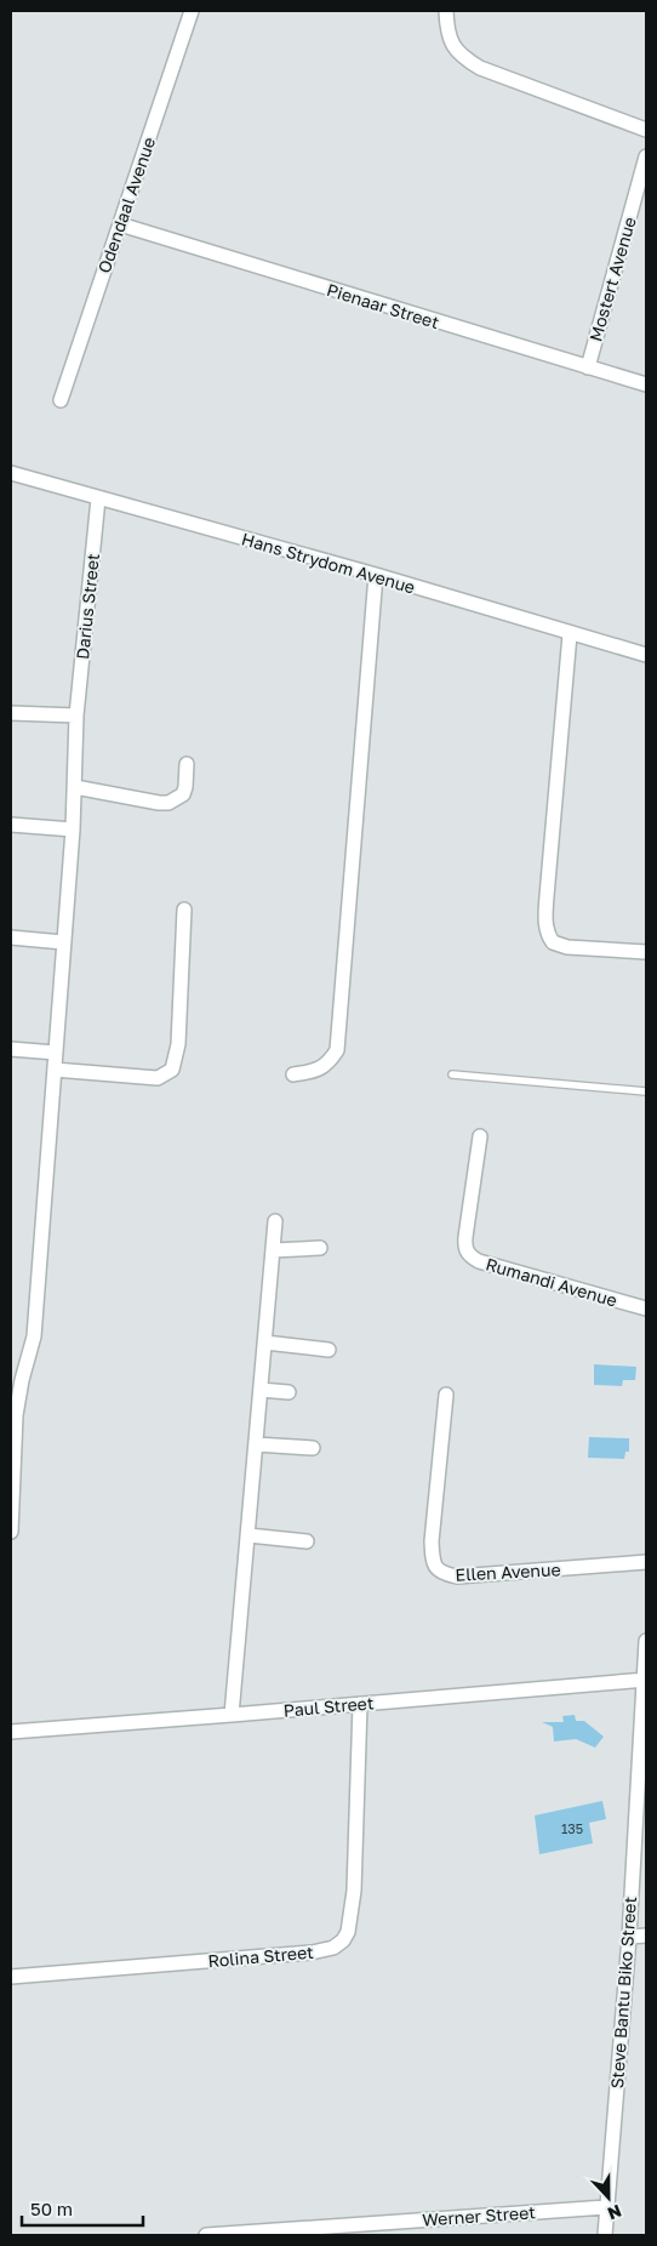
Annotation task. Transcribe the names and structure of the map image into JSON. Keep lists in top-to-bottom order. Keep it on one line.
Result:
{"streets":{"street":["Odendaal Avenue","Mostert Avenue","Pienaar Street","Hans Strydom Avenue","Darius Street","Rumandi Avenue","Ellen Avenue","Paul Street","Rolina Street","Steve Bantu Biko Street","Werner Street"]},"crossings":[["Odendaal Avenue","Pienaar Street"],["Mostert Avenue","Pienaar Street"],["Hans Strydom Avenue","Darius Street"],["Paul Street","Rolina Street"],["Paul Street","Steve Bantu Biko Street"],["Steve Bantu Biko Street","Werner Street"]],"house_numbers":["135"],"scale_bar":"50 m","north":"bottom"}
